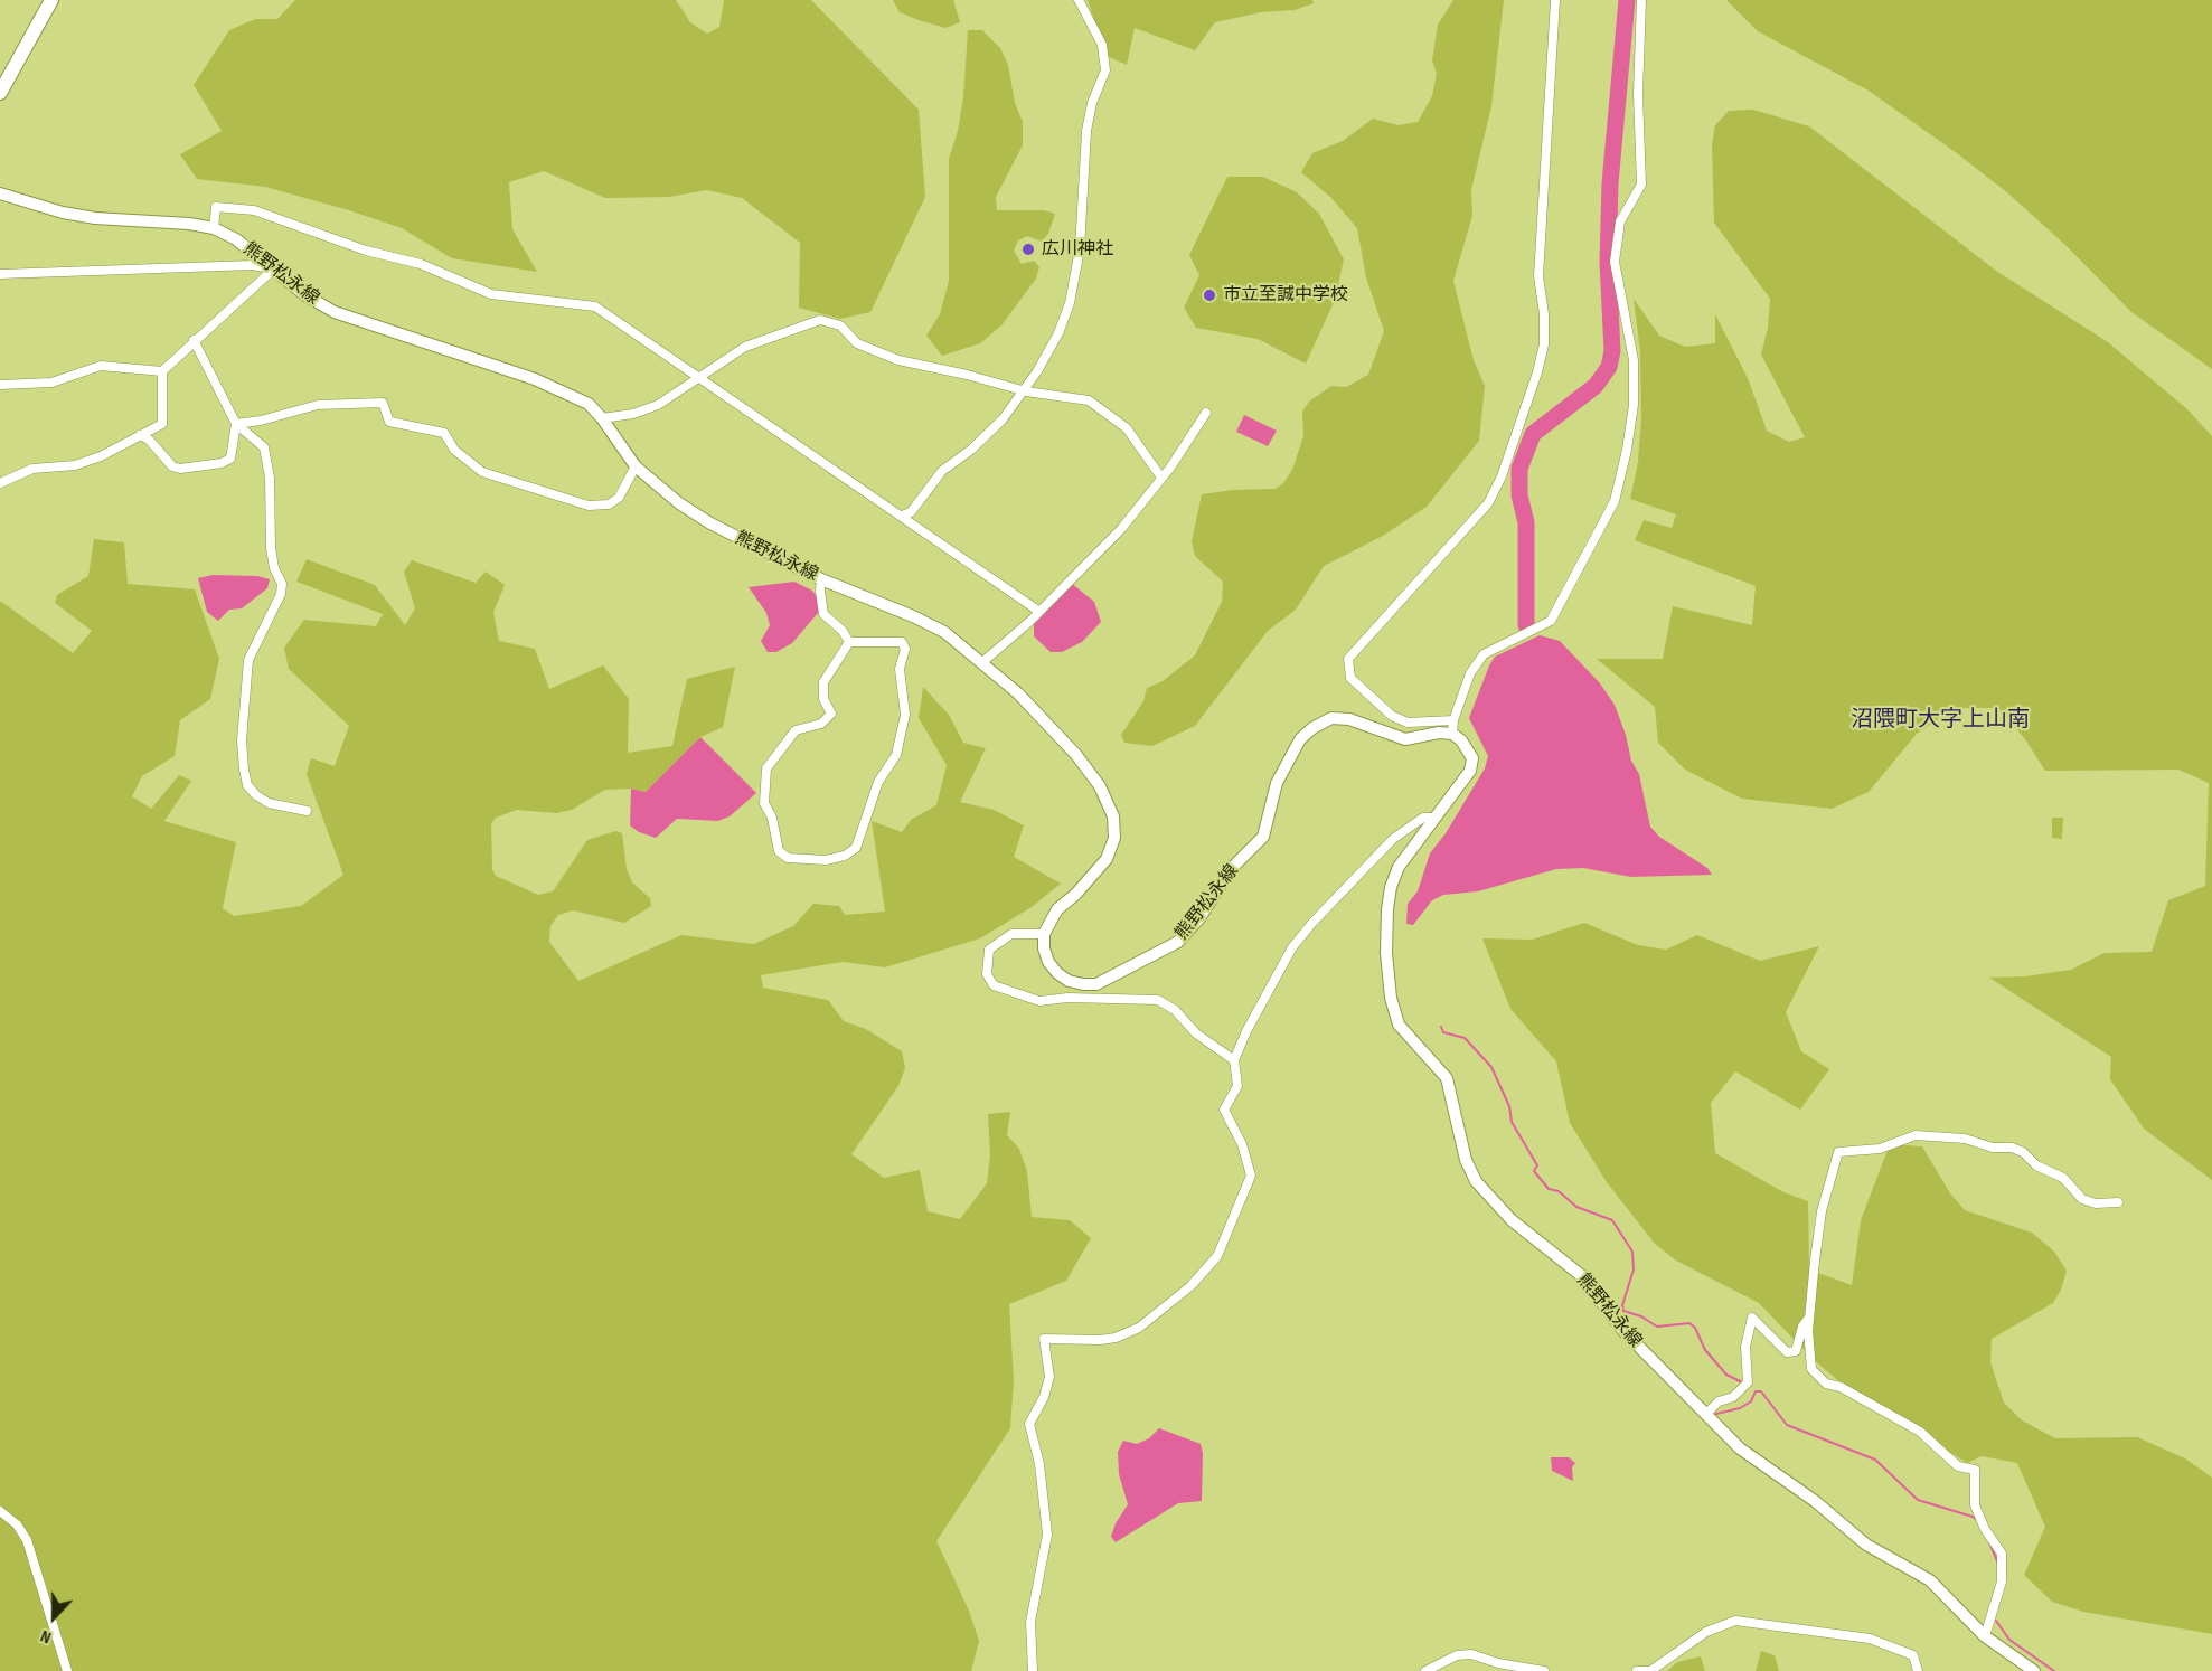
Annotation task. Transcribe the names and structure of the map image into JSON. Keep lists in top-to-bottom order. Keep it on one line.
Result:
{"streets":{"main road":["熊野松永線"]},"districts":["沼隈町大字上山南"],"places":["広川神社","市立至誠中学校"],"north":"bottom"}
